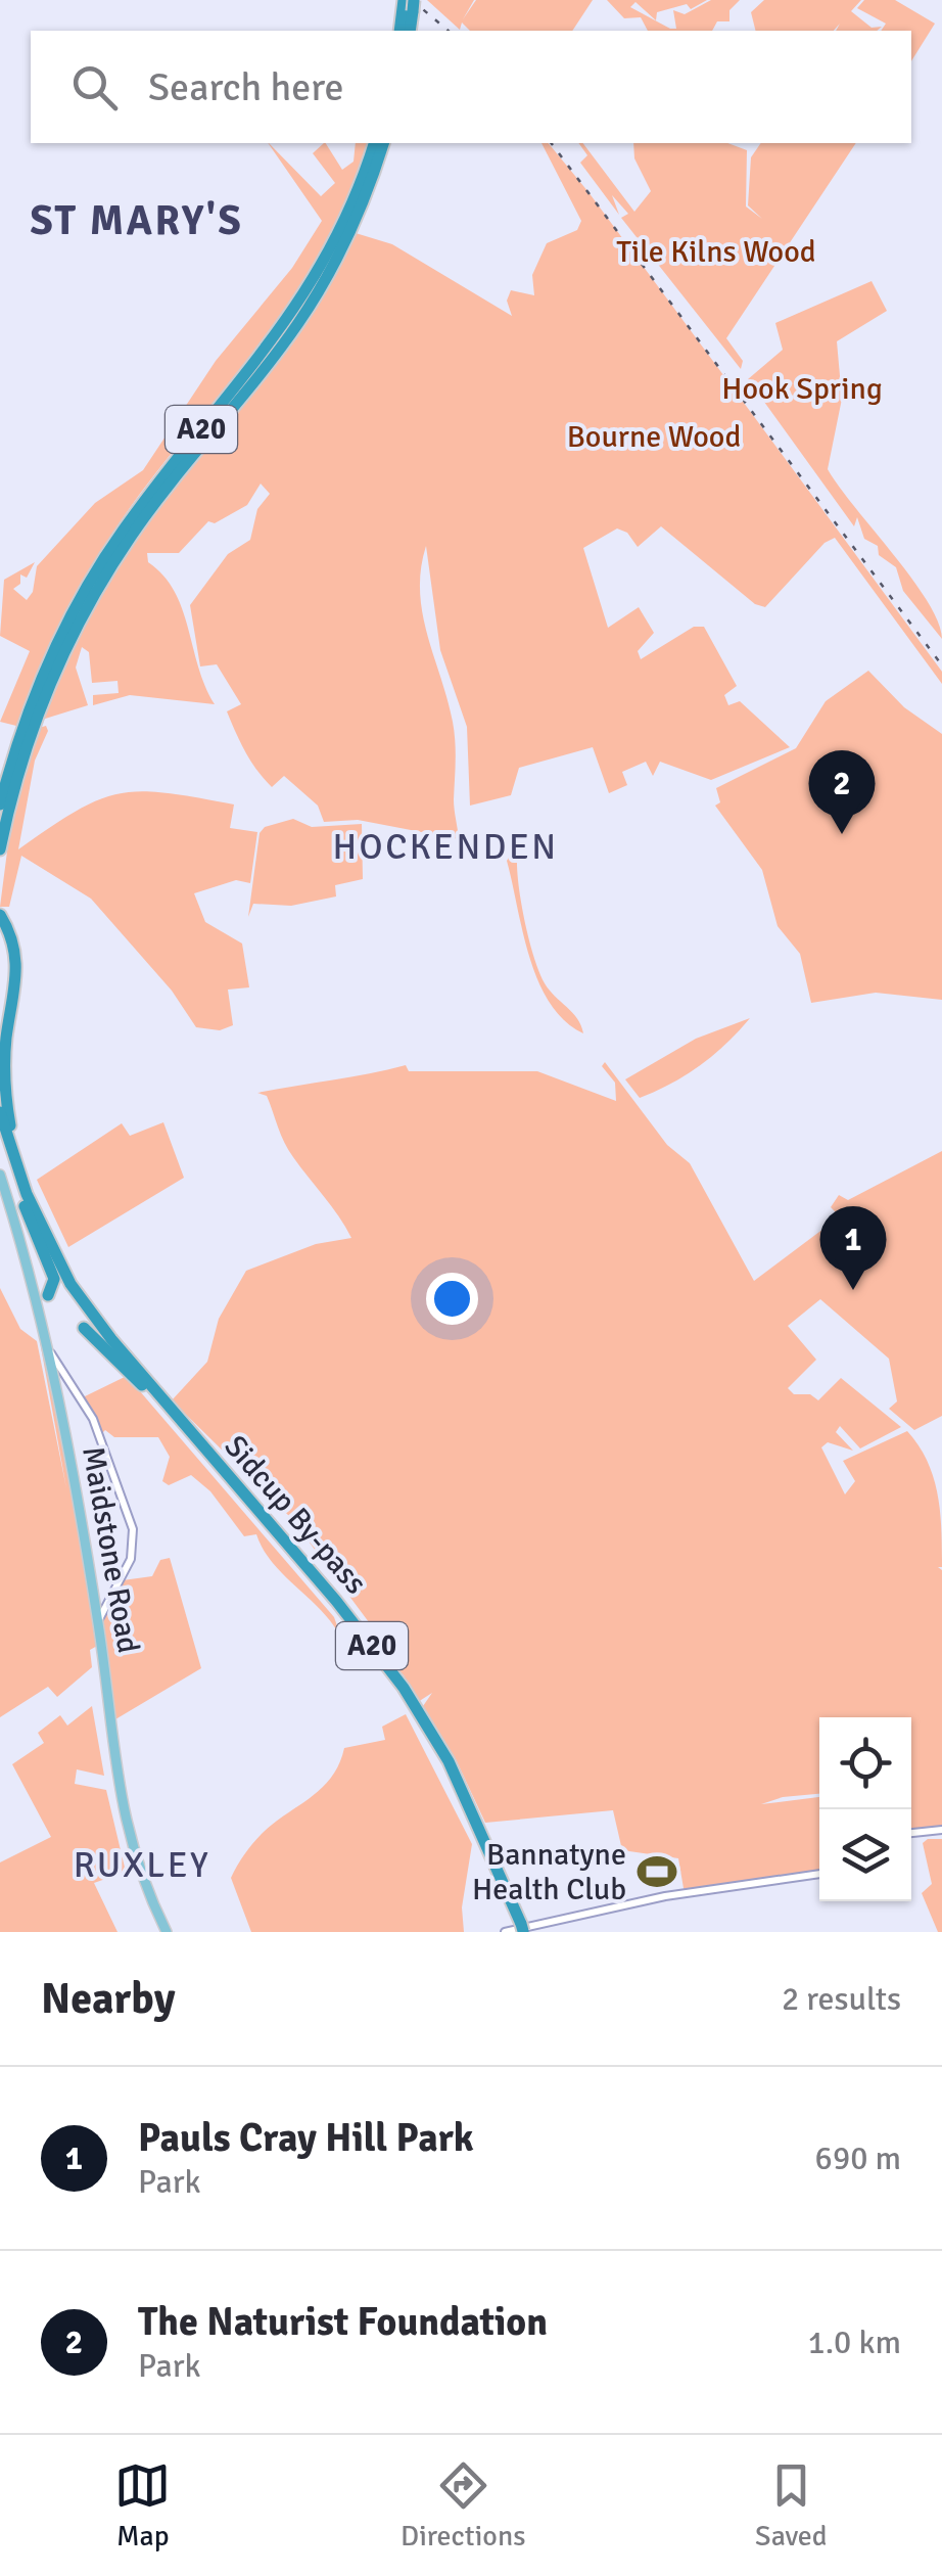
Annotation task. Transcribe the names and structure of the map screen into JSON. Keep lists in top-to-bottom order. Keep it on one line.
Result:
{"streets":{"highway":["A20","Sidcup By-pass"],"main road":["Maidstone Road"]},"crossings":[["A20","Sidcup By-pass"]],"districts":["ST MARY'S","HOCKENDEN","RUXLEY"],"parks":["Tile Kilns Wood","Hook Spring","Bourne Wood"],"places":{"sports":["Bannatyne Health Club"]},"page":{"search":"Search here","pins":["2","1"],"heading":["Nearby","2 results"],"list":[{"mark":"1","name":"Pauls Cray Hill Park","note":"Park","value":"690 m"},{"mark":"2","name":"The Naturist Foundation","note":"Park","value":"1.0 km"}],"nav":["Map","Directions","Saved"]}}
